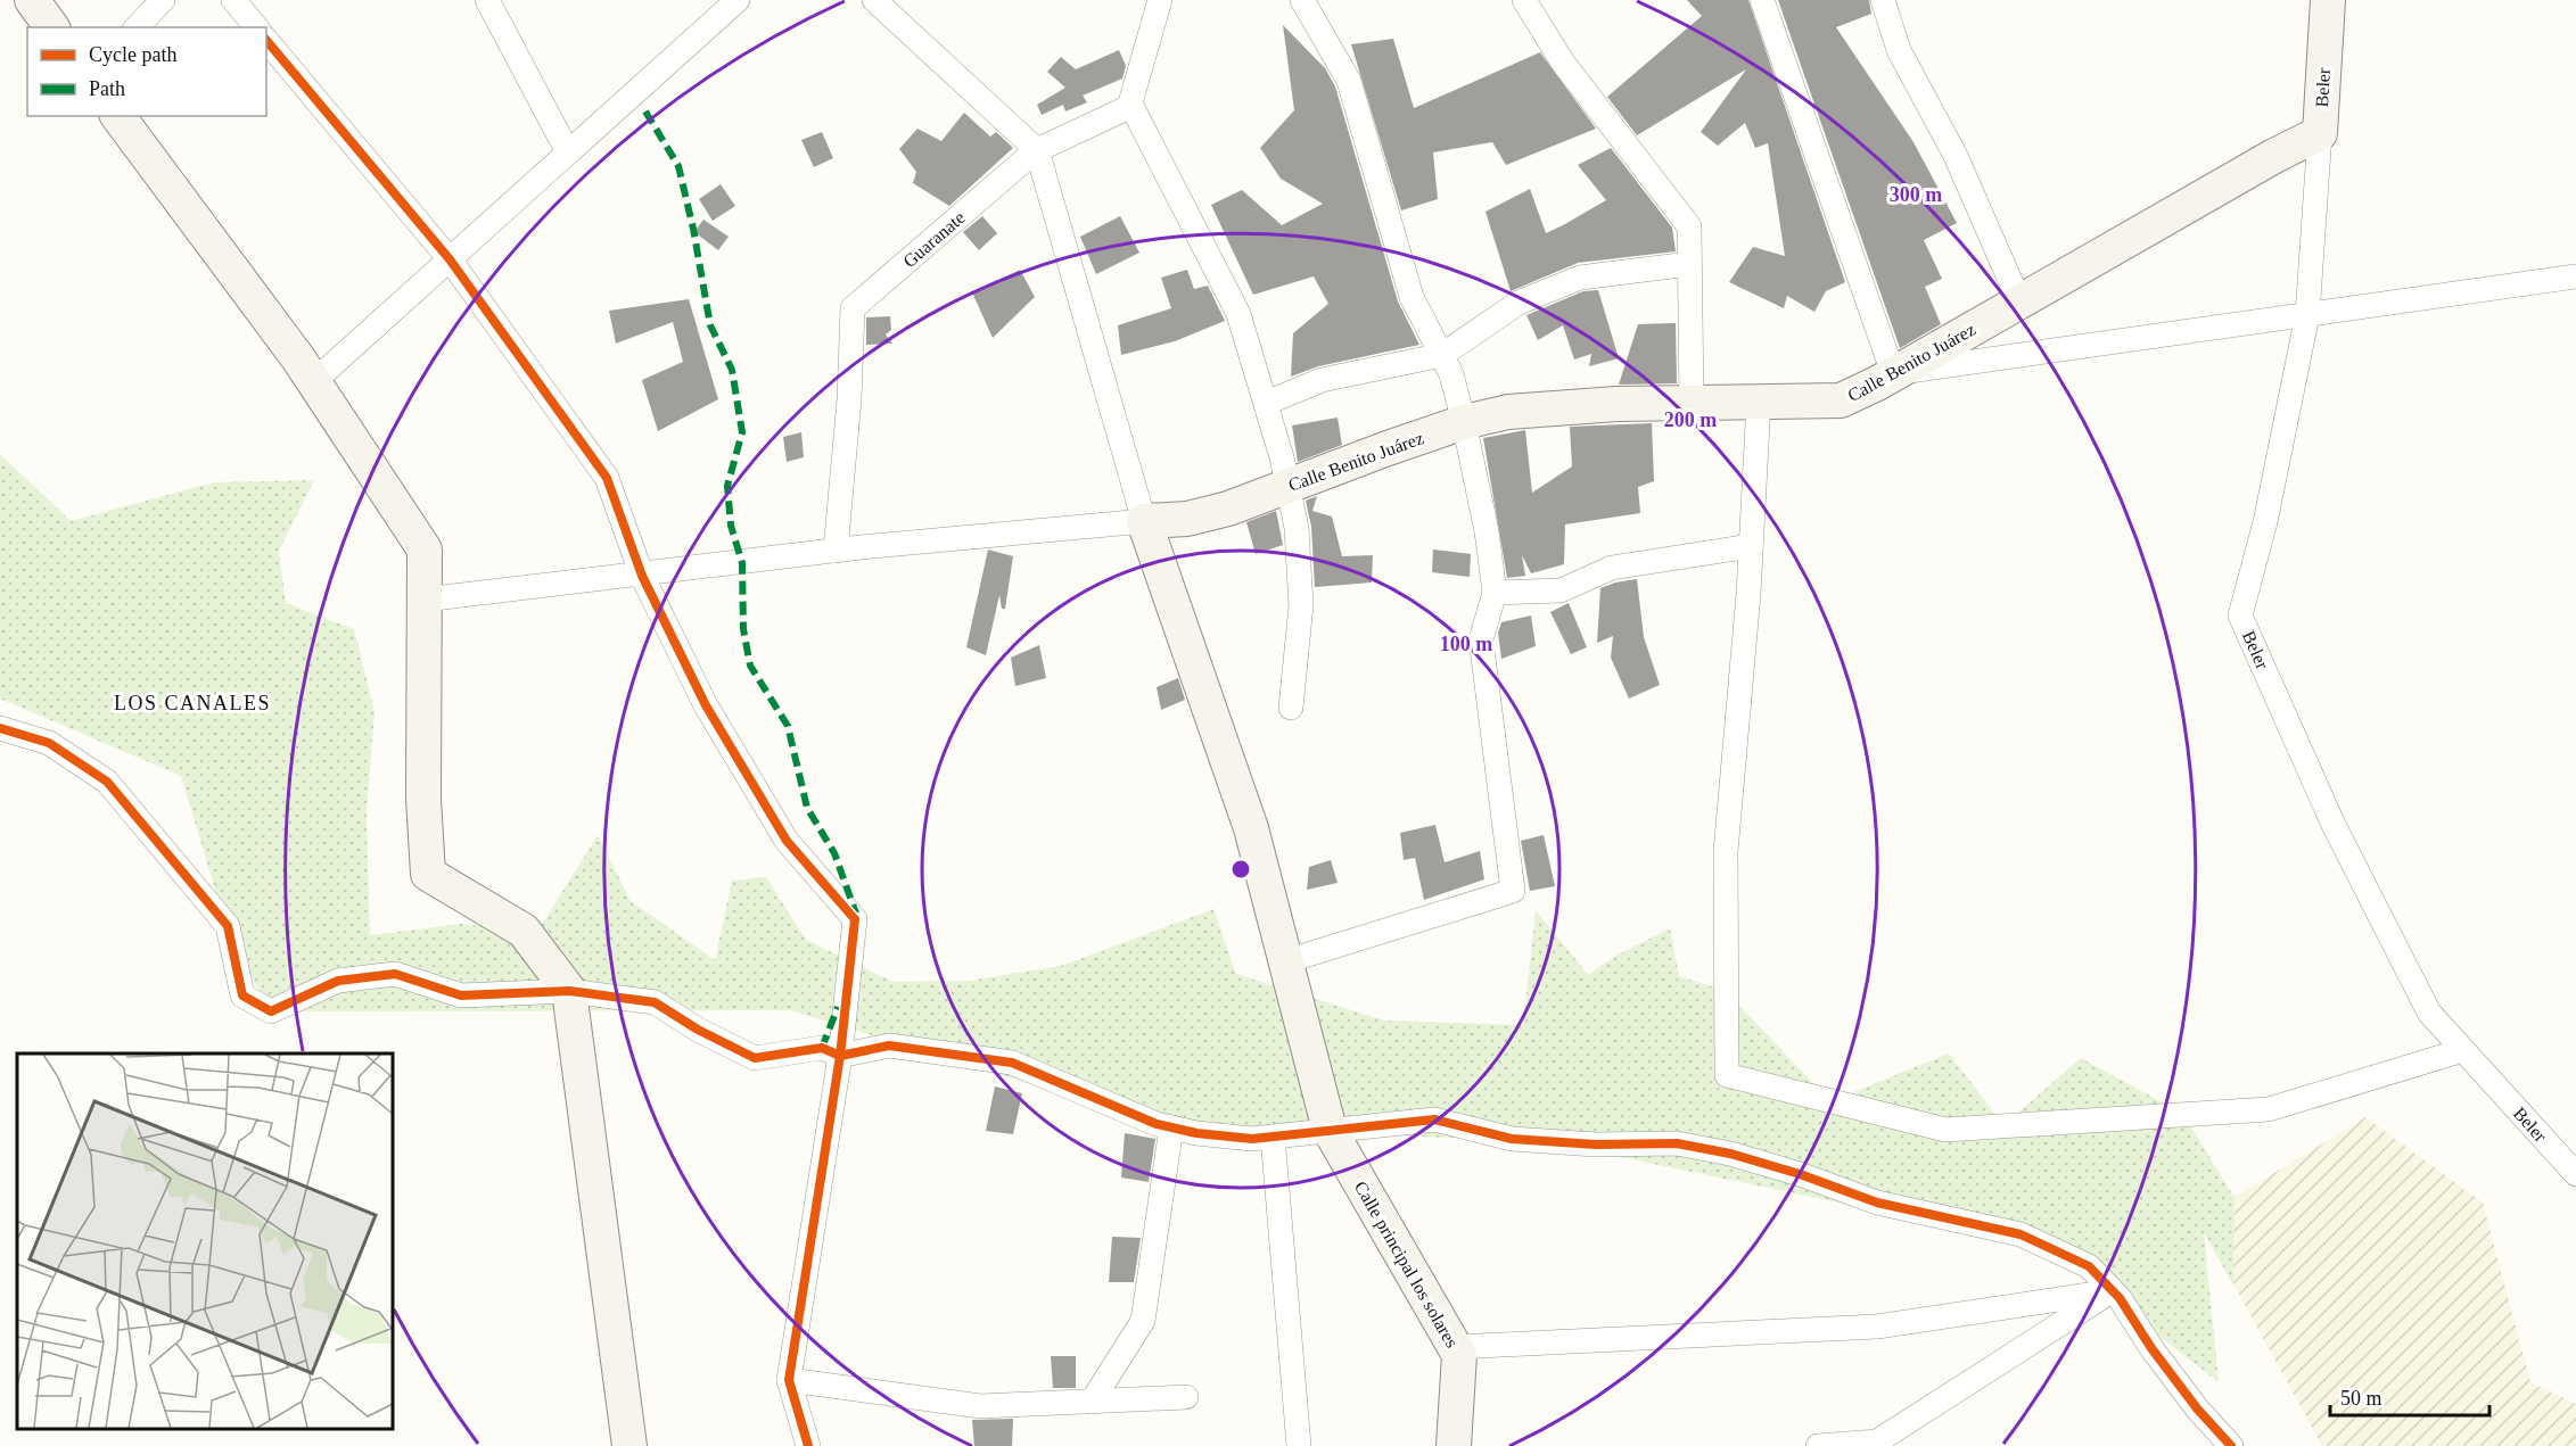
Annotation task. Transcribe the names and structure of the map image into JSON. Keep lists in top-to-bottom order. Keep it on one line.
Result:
{"streets":{"main road":["Beler","Calle Benito Juárez","Calle principal los solares"],"street":["Guaranate"]},"crossings":[["Beler","Calle Benito Juárez"],["Calle Benito Juárez","Calle principal los solares"]],"districts":["LOS CANALES"],"legend":["Cycle path","Path"],"scale_bar":"50 m","rings":["300 m","200 m","100 m"]}
